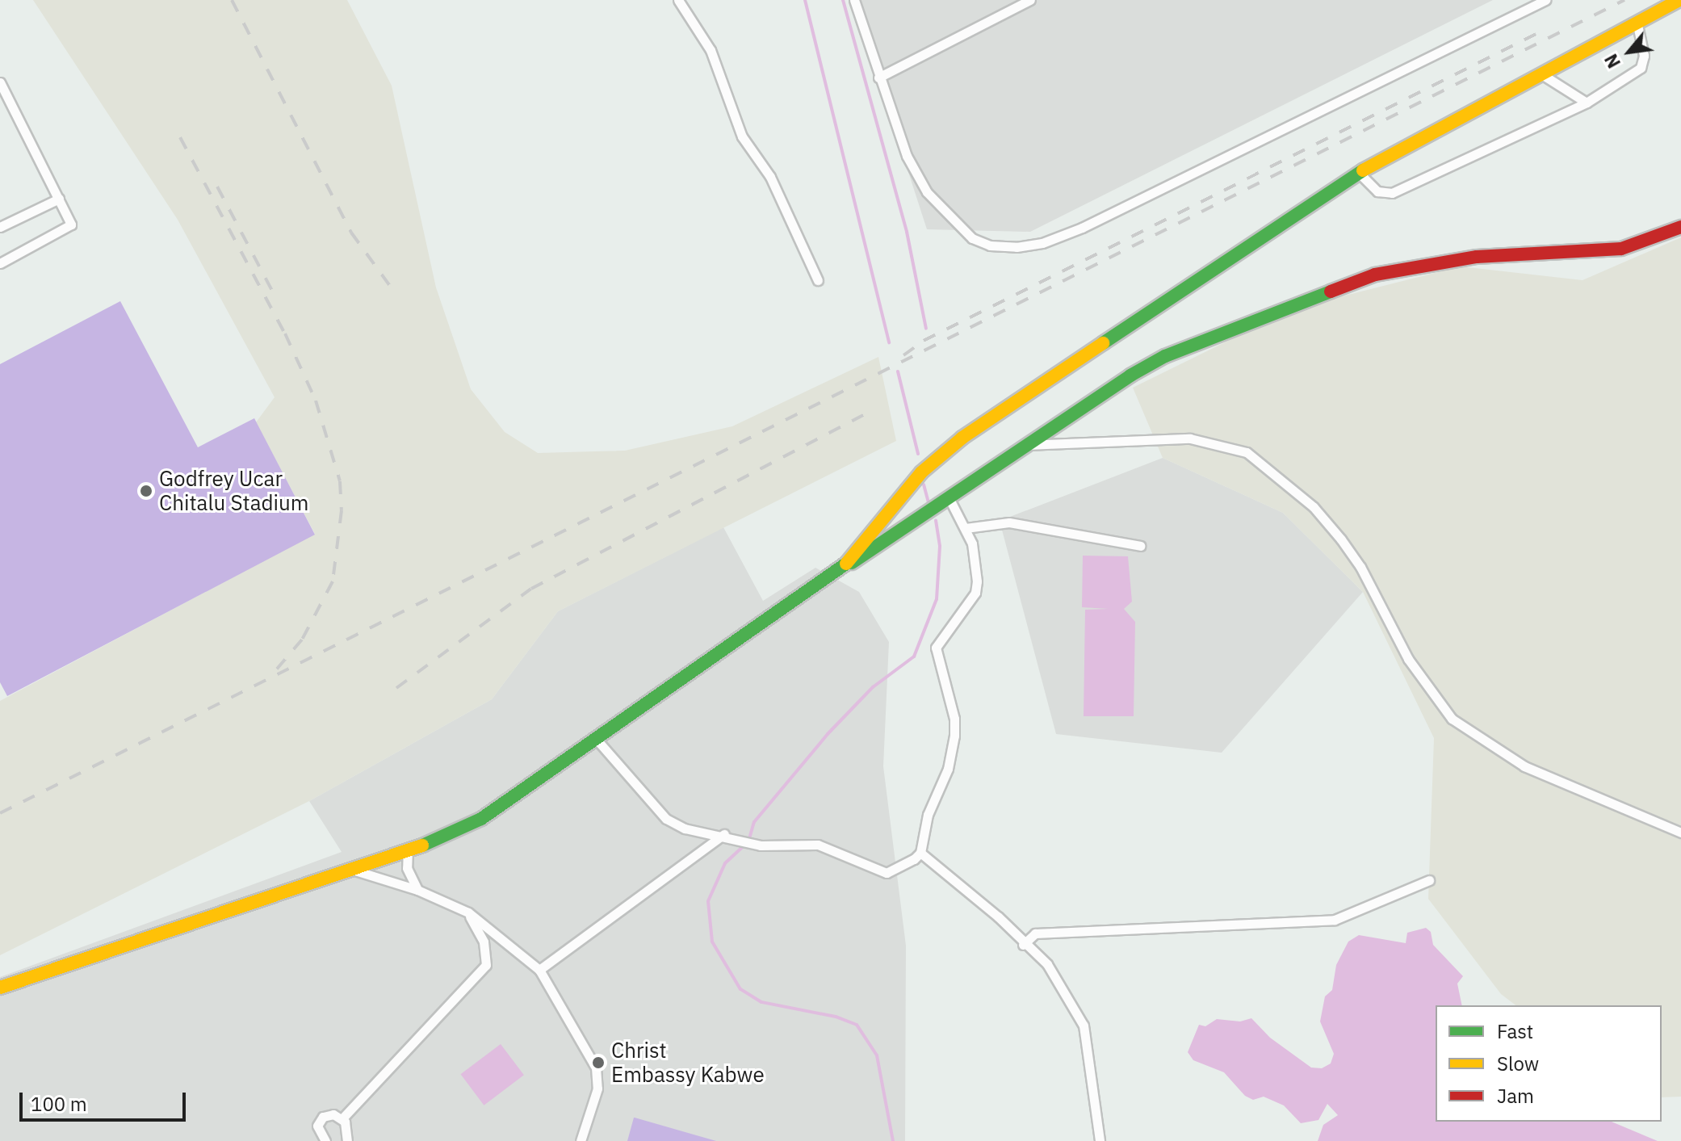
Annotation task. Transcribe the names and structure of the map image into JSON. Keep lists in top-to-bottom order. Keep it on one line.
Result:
{"places":["Godfrey Ucar Chitalu Stadium","Christ Embassy Kabwe"],"legend":["Fast","Slow","Jam"],"scale_bar":"100 m","north":"bottom left"}
